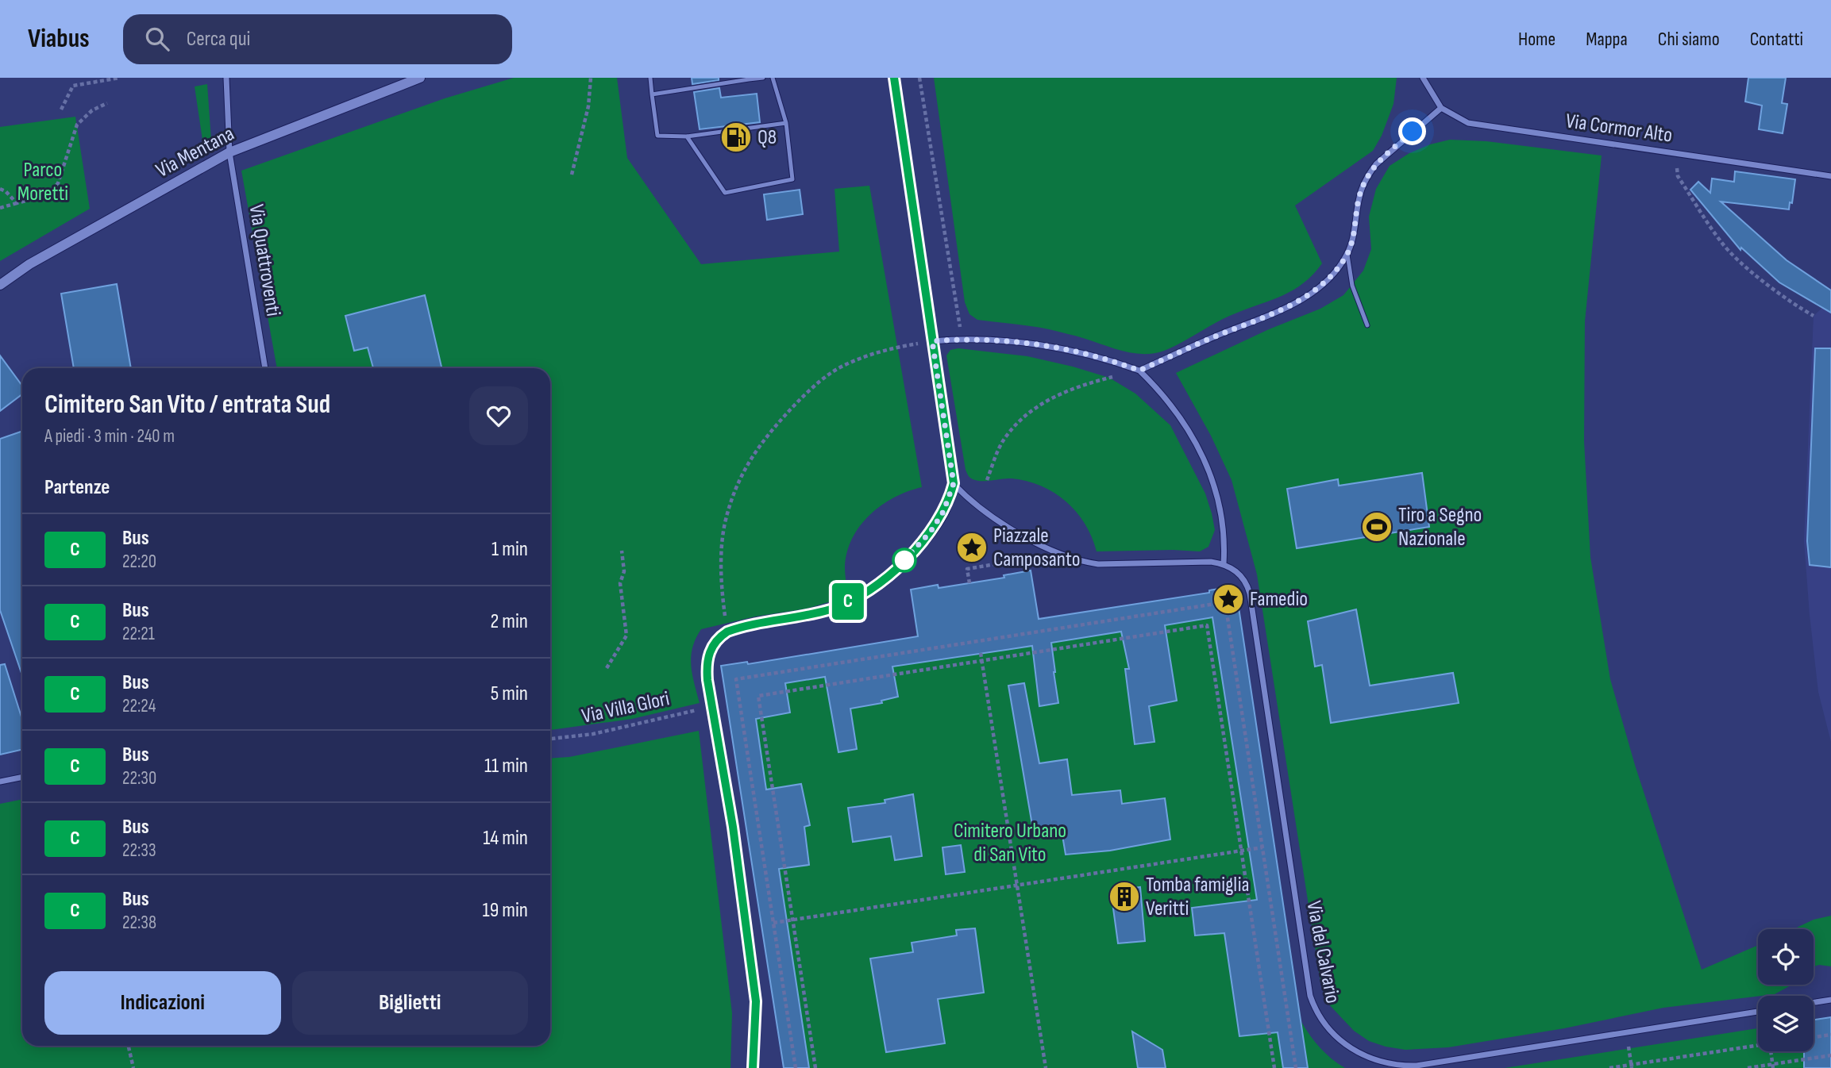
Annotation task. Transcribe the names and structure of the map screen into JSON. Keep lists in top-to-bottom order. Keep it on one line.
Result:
{"streets":{"street":["Via Cormor Alto","Via Mentana","Via Quattroventi","Via del Calvario"],"path":["Via Villa Glori"]},"crossings":[["Via Mentana","Via Quattroventi"]],"parks":["Parco Moretti","Cimitero Urbano di San Vito"],"places":{"fuel station":["Q8"],"sports":["Tiro a Segno Nazionale"],"place":["Piazzale Camposanto","Famedio"],"building":["Tomba famiglia Veritti"]},"lines":["bus line C"],"page":{"header":"Viabus","search":"Cerca qui","nav":["Home","Mappa","Chi siamo","Contatti"],"on_map":"C","heading":[["Cimitero San Vito / entrata Sud","A piedi · 3 min · 240 m"],"Partenze"],"list":[{"mark":"C","name":"Bus","note":"22:20","value":"1 min"},{"mark":"C","name":"Bus","note":"22:21","value":"2 min"},{"mark":"C","name":"Bus","note":"22:24","value":"5 min"},{"mark":"C","name":"Bus","note":"22:30","value":"11 min"},{"mark":"C","name":"Bus","note":"22:33","value":"14 min"},{"mark":"C","name":"Bus","note":"22:38","value":"19 min"}],"buttons":["Indicazioni","Biglietti"]}}
